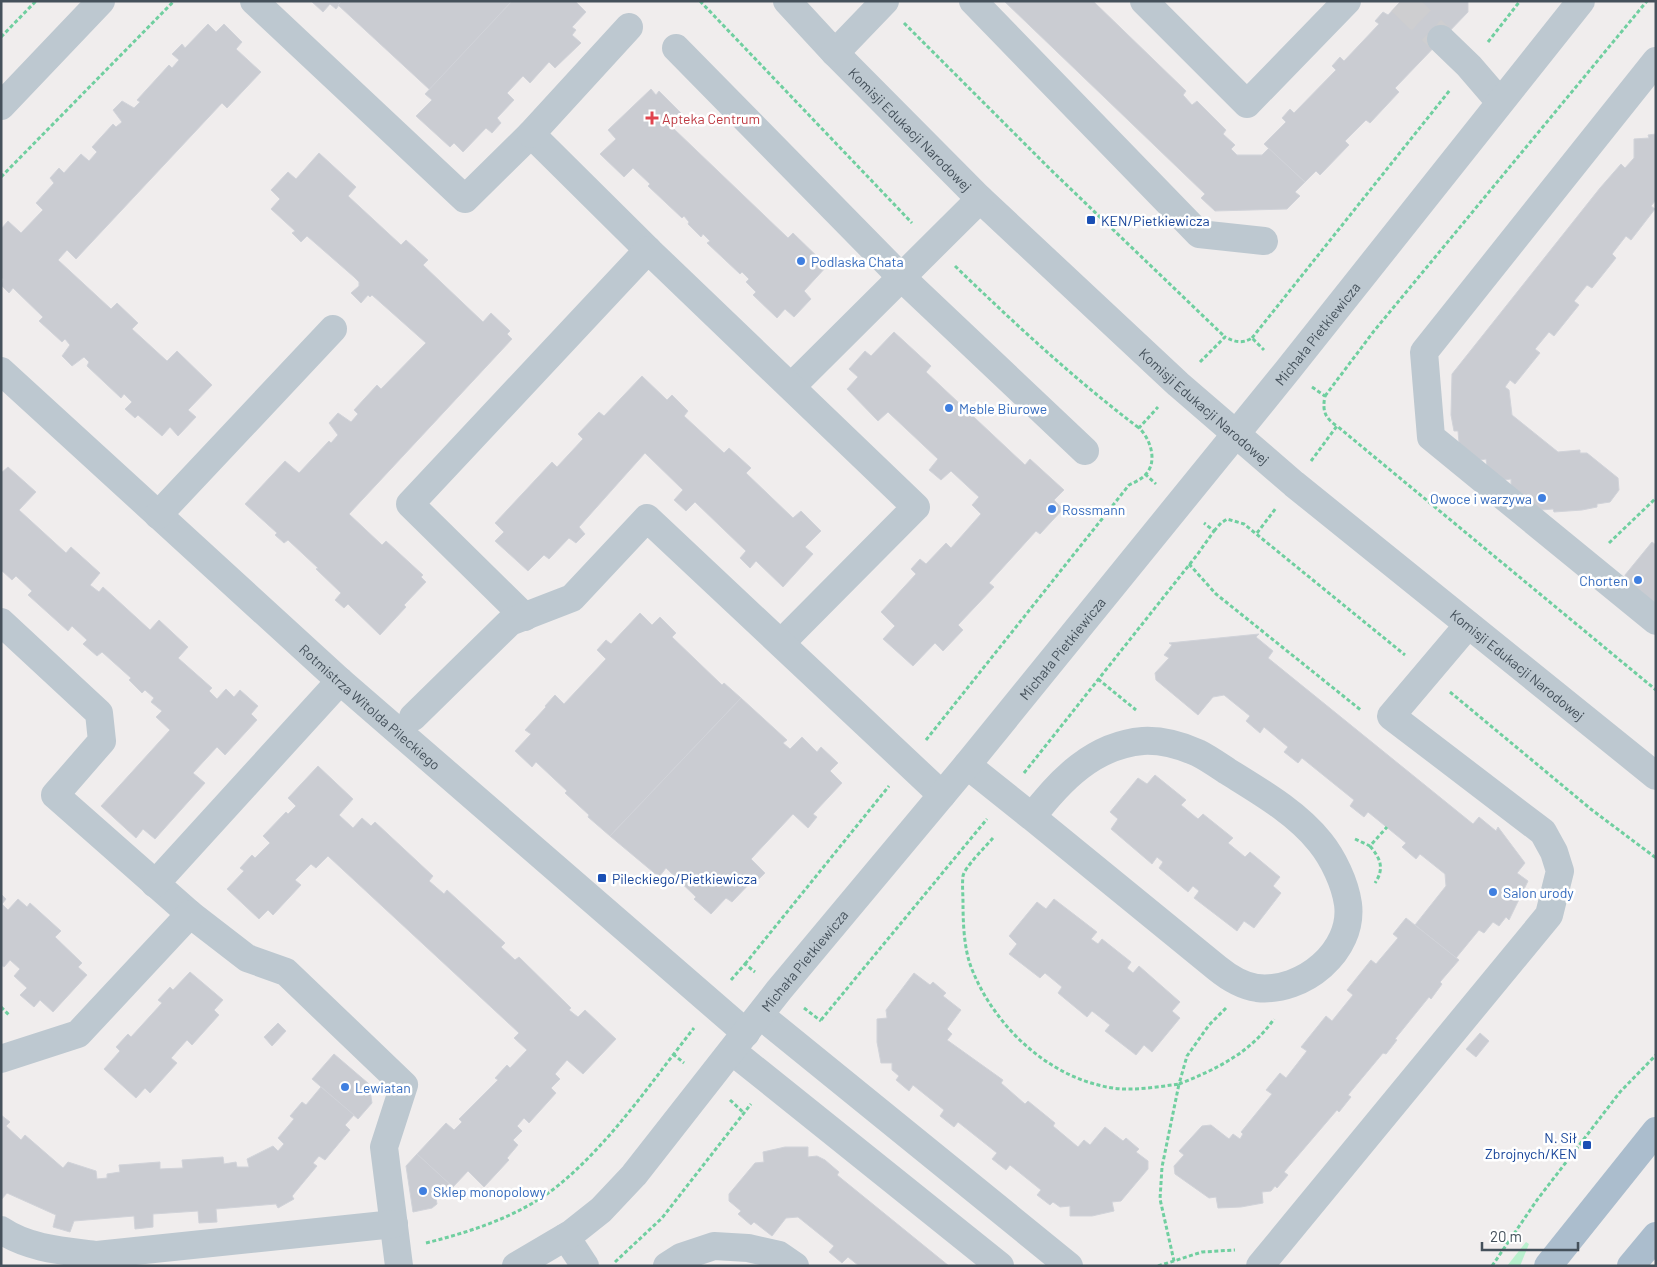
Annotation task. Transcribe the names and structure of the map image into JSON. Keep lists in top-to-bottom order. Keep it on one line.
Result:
{"streets":{"street":["Komisji Edukacji Narodowej","Michała Pietkiewicza","Rotmistrza Witolda Pileckiego"]},"crossings":[["Komisji Edukacji Narodowej","Michała Pietkiewicza"],["Michała Pietkiewicza","Rotmistrza Witolda Pileckiego"]],"places":{"health":["Apteka Centrum"],"transit":["KEN/Pietkiewicza","Pileckiego/Pietkiewicza","N. Sił Zbrojnych/KEN"],"other":["Podlaska Chata","Meble Biurowe","Owoce i warzywa","Rossmann","Chorten","Salon urody","Lewiatan","Sklep monopolowy"]},"scale_bar":"20 m"}
